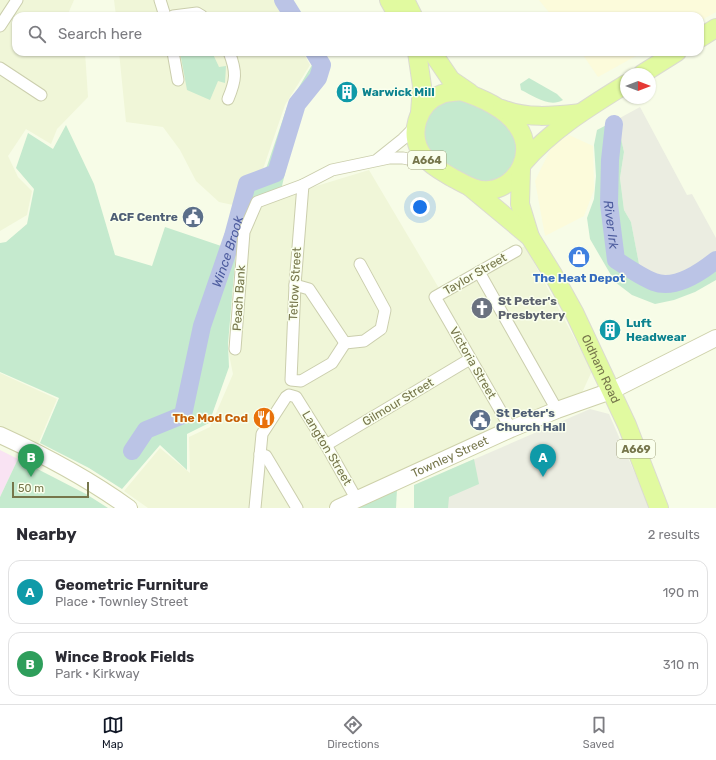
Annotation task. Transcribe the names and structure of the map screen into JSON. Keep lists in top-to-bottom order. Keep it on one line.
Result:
{"streets":{"main road":["A664","Oldham Road","A669","Townley Street"],"street":["Taylor Street","Tetlow Street","Peach Bank","Victoria Street","Gilmour Street","Langton Street"]},"crossings":[["A664","Peach Bank"],["A664","Oldham Road"],["Taylor Street","Victoria Street"],["Tetlow Street","Peach Bank"],["Peach Bank","Oldham Road"],["Victoria Street","Gilmour Street"],["Victoria Street","Townley Street"],["Oldham Road","Townley Street"],["Gilmour Street","Langton Street"],["Langton Street","Townley Street"]],"water":["River Irk","Wince Brook"],"places":{"building":["Warwick Mill","Luft Headwear"],"public building":["ACF Centre","St Peter's Church Hall"],"shop":["The Heat Depot"],"church":["St Peter's Presbytery"],"restaurant":["The Mod Cod"]},"scale_bar":"50 m","north":"right","page":{"search":"Search here","pins":["A","B"],"scale":"50 m","heading":["Nearby","2 results"],"list":[{"mark":"A","name":"Geometric Furniture","note":"Place · Townley Street","value":"190 m"},{"mark":"B","name":"Wince Brook Fields","note":"Park · Kirkway","value":"310 m"}],"nav":["Map","Directions","Saved"]}}
